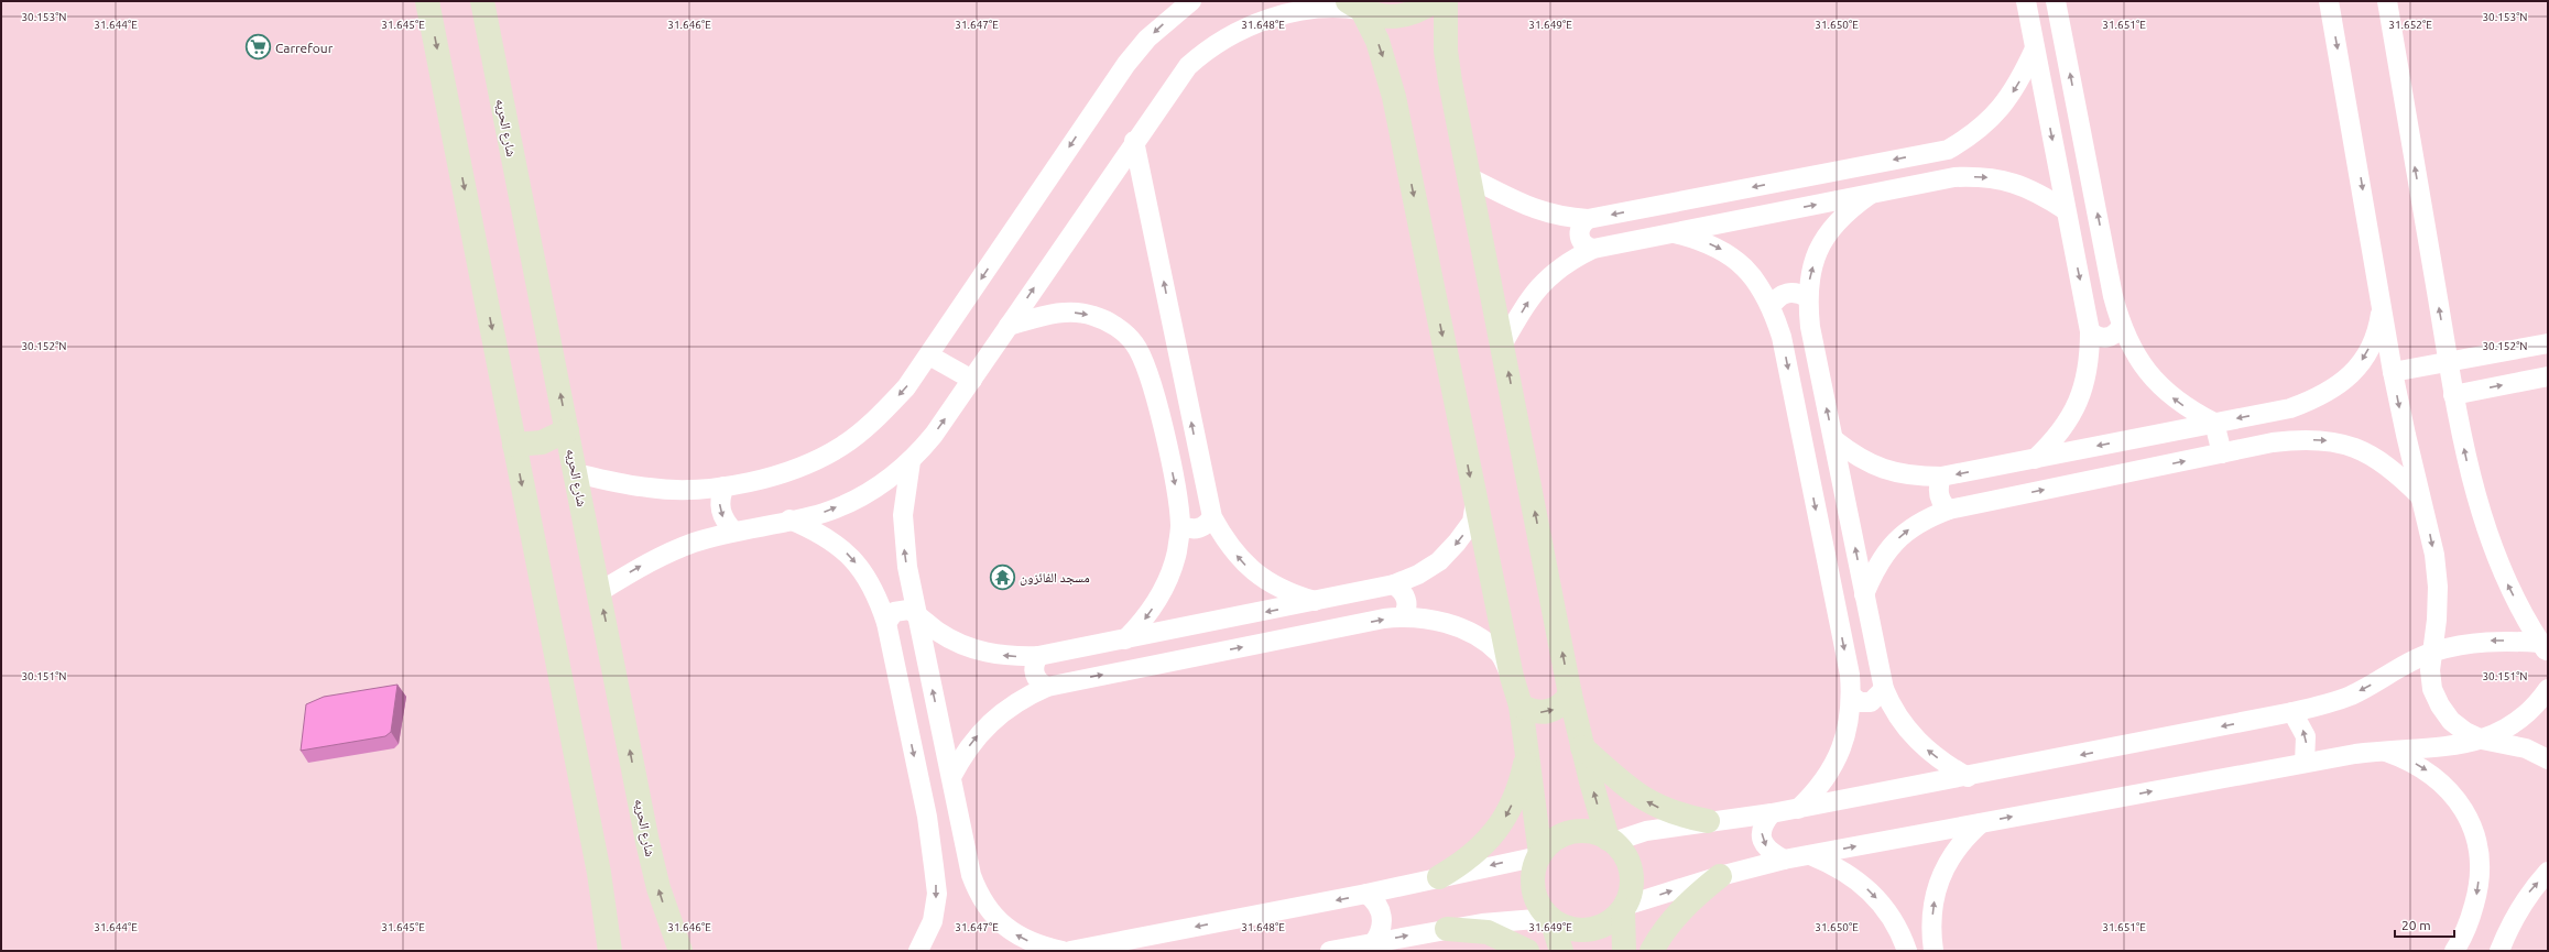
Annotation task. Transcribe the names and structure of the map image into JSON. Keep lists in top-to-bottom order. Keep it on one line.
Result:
{"streets":{"street":["شارع الحريه"]},"places":{"supermarket":["Carrefour"],"temple":["مسجد الفائزون"]},"scale_bar":"20 m","coordinates":["30.153°N","31.644°E","31.645°E","31.646°E","31.647°E","31.648°E","31.649°E","31.650°E","31.651°E","31.652°E","30.152°N","30.151°N"]}
